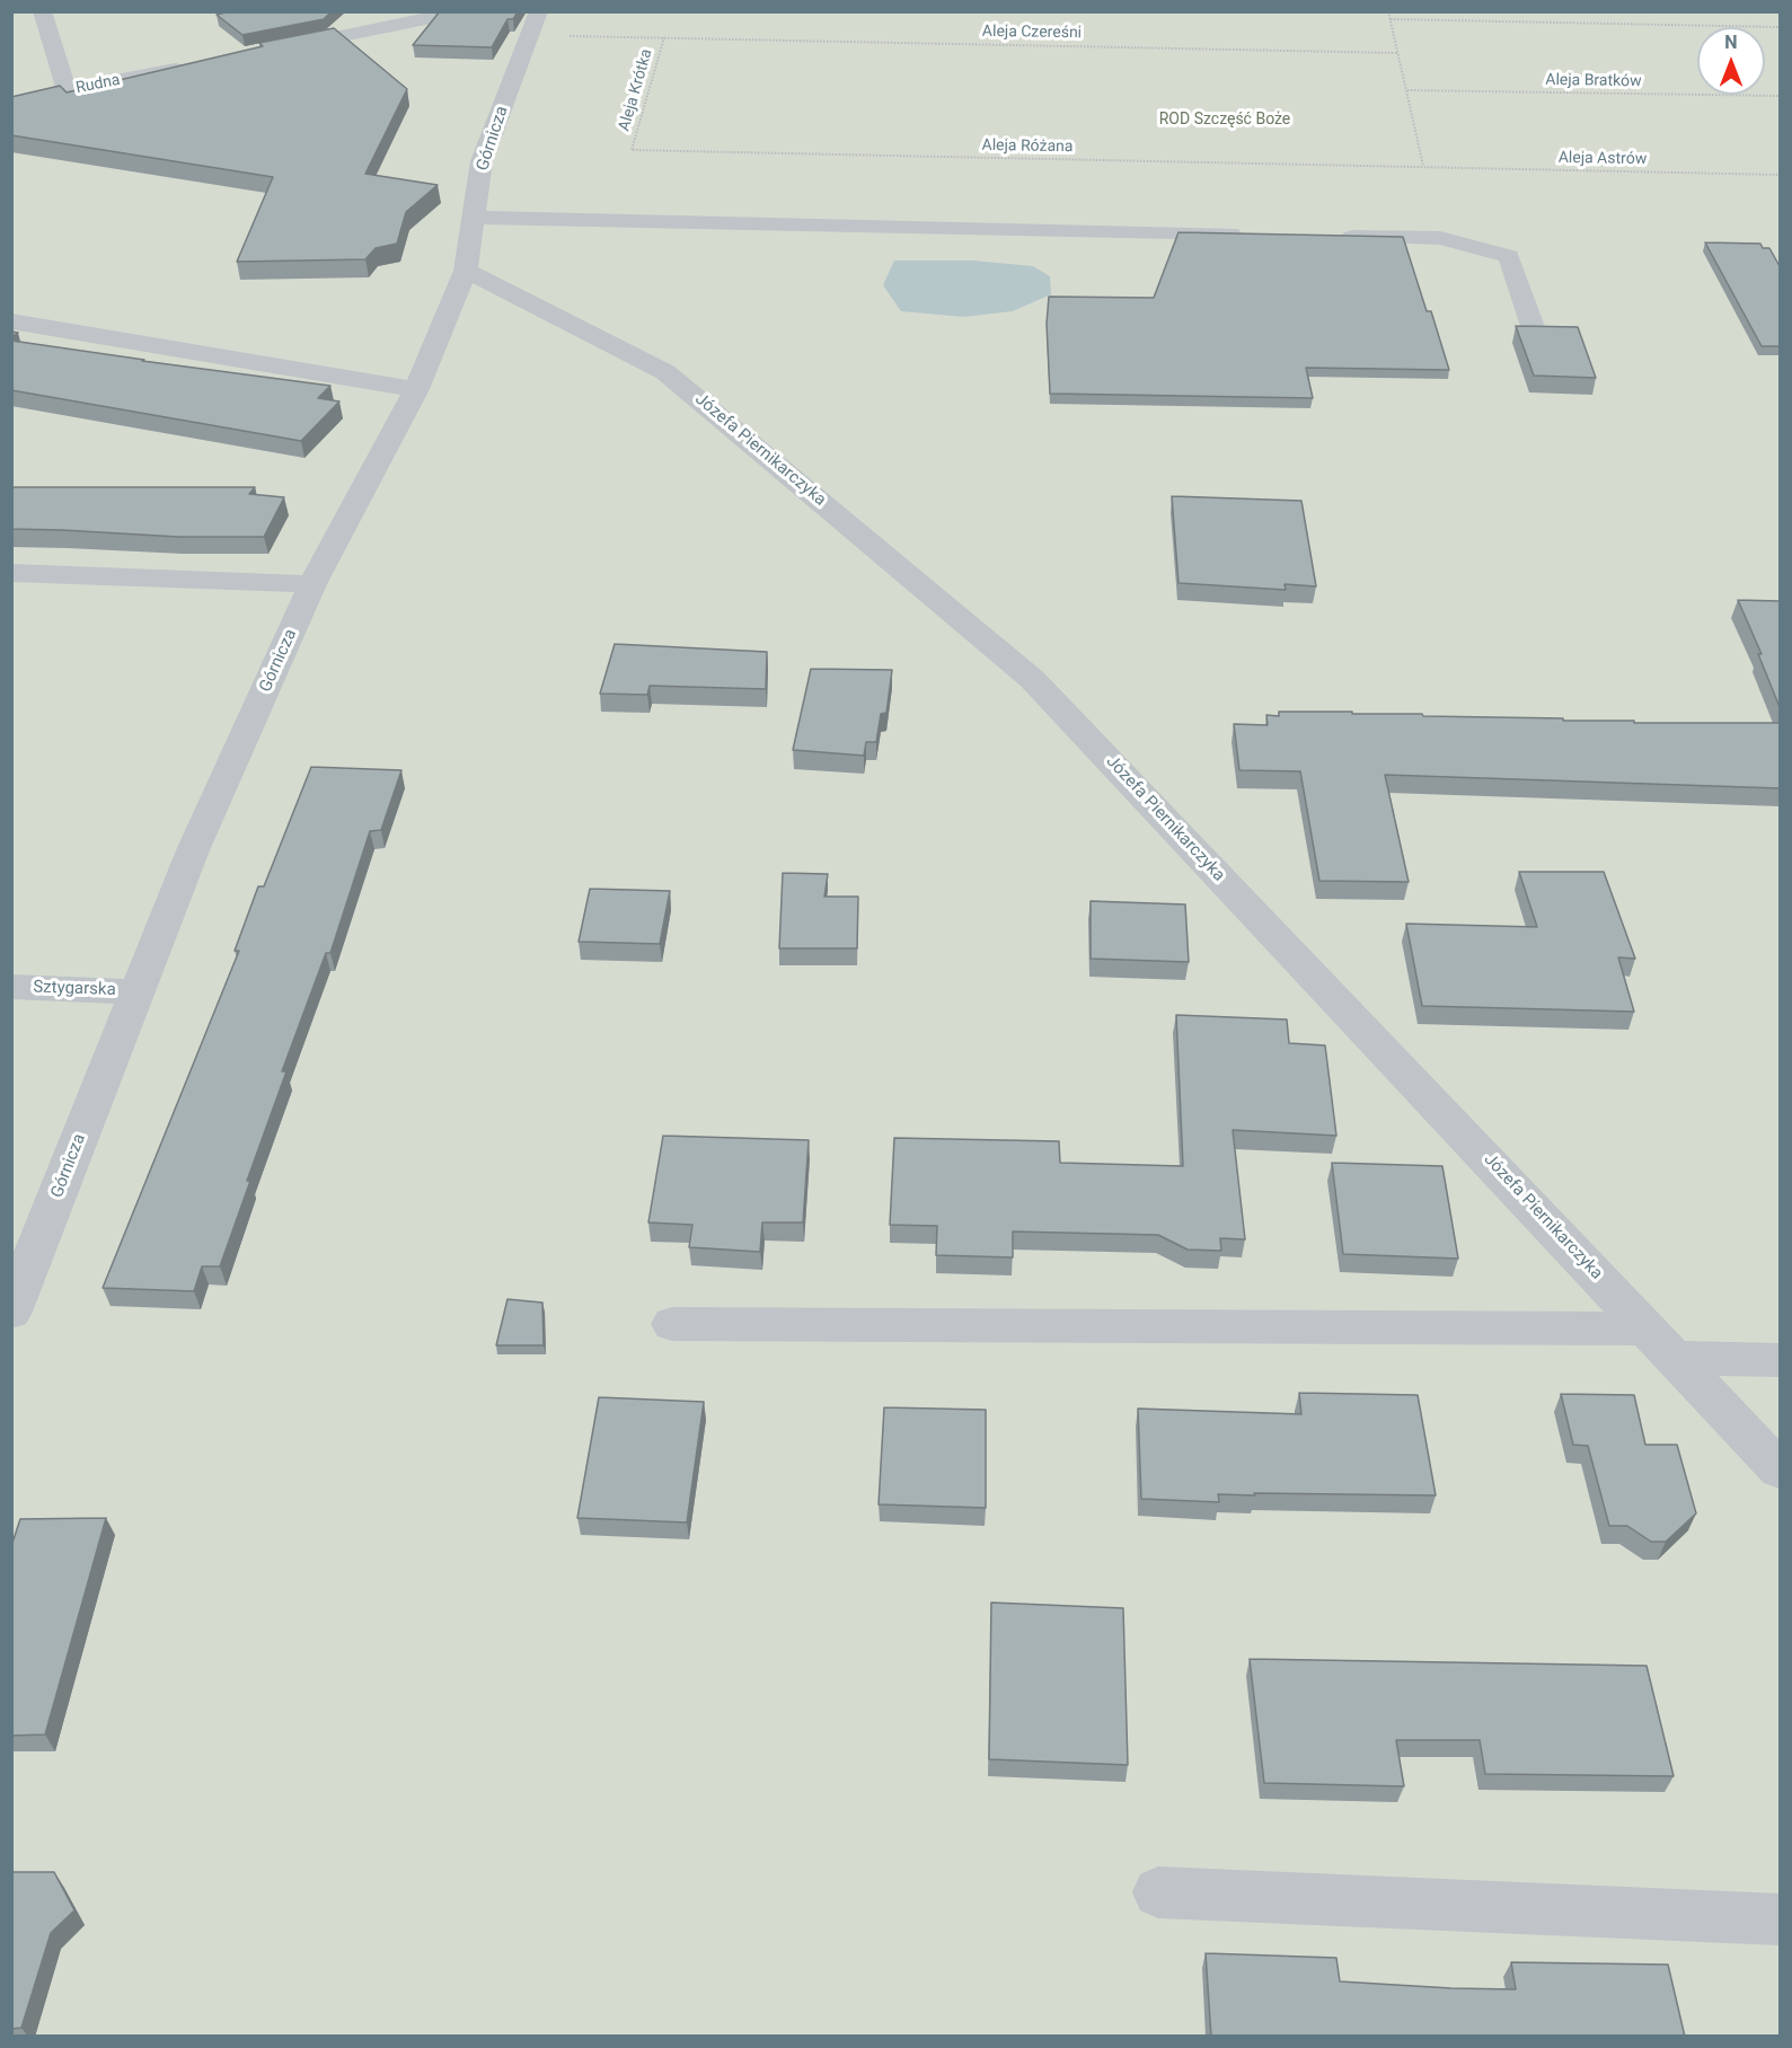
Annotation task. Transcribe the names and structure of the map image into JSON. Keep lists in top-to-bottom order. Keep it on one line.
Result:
{"streets":{"street":["Rudna","Górnicza","Józefa Piernikarczyka","Sztygarska"],"path":["Aleja Czereśni","Aleja Bratków","Aleja Krótka","Aleja Różana","Aleja Astrów"]},"crossings":[["Aleja Czereśni","Aleja Krótka"],["Aleja Krótka","Aleja Różana"],["Górnicza","Józefa Piernikarczyka"],["Górnicza","Sztygarska"],["Aleja Różana","Aleja Astrów"]],"parks":["ROD Szczęść Boże"],"north":"top"}
